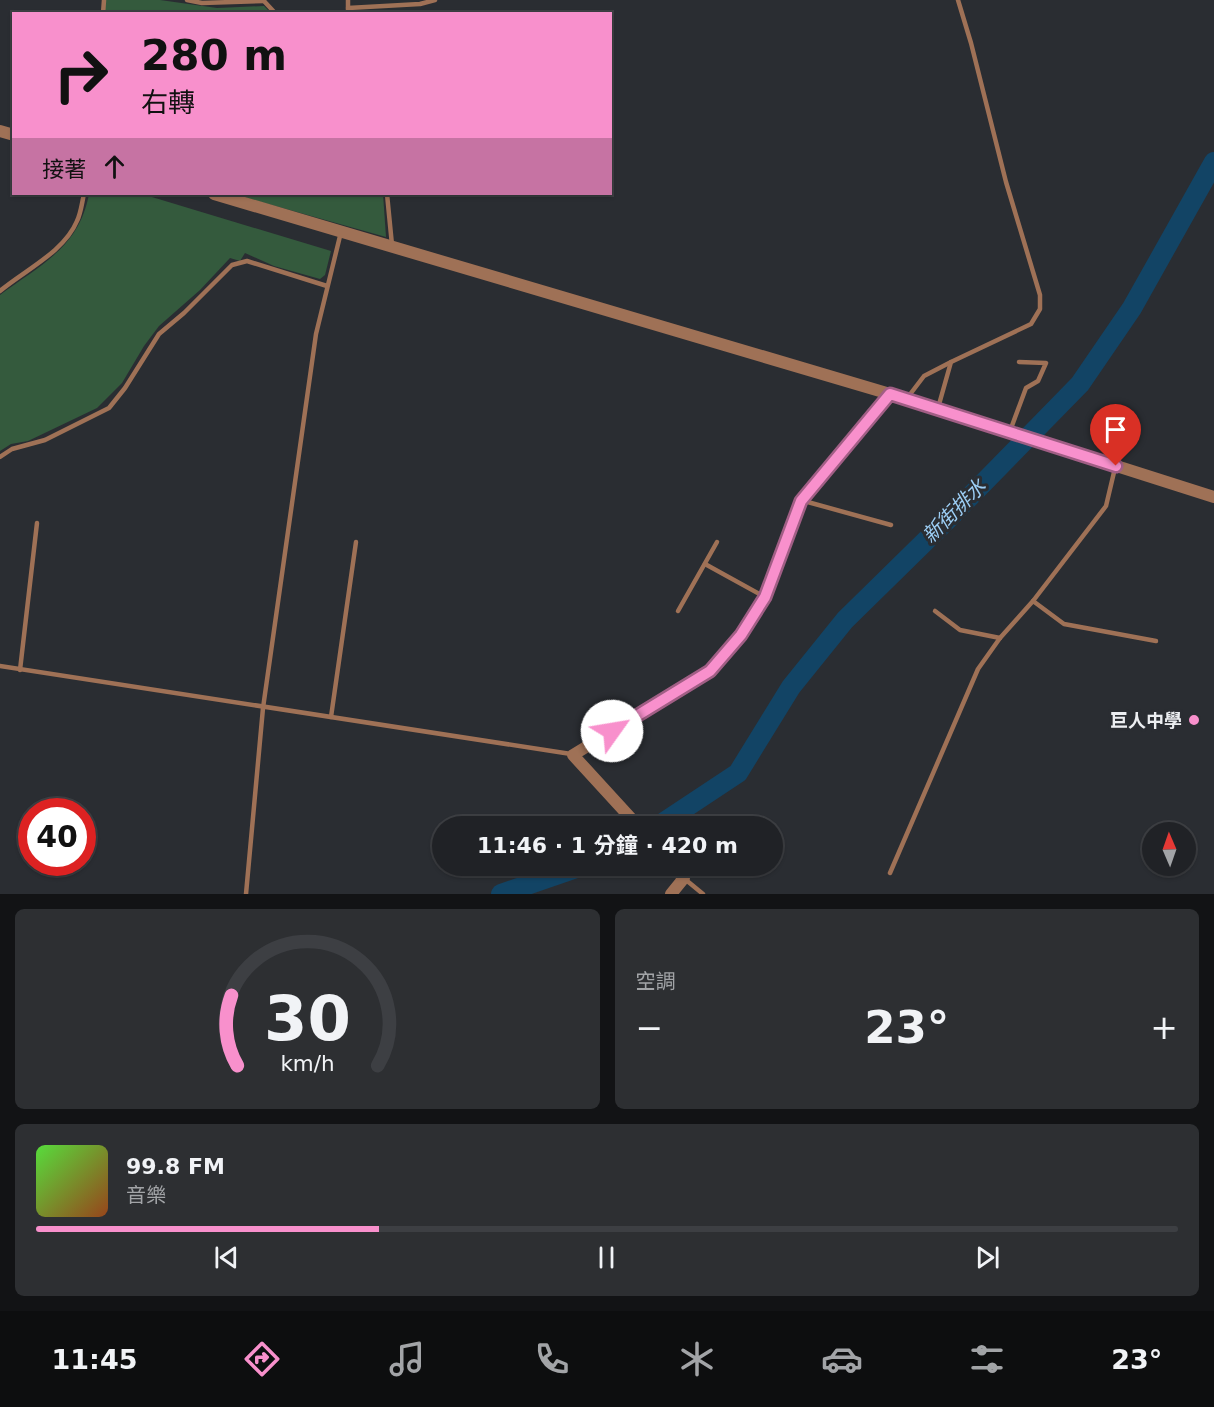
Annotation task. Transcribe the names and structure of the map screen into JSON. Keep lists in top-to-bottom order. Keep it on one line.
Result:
{"water":["新街排水"],"places":["巨人中學"],"north":"top","page":{"turn":["280 m","右轉"],"then":"接著","limit":"40","trip":"11:46 · 1 分鐘 · 420 m","tile":"空調","heat":["−","23°","+"],"song":["99.8 FM","音樂"],"tabs":["11:45","23°"],"gauge":["30","km/h"]}}
